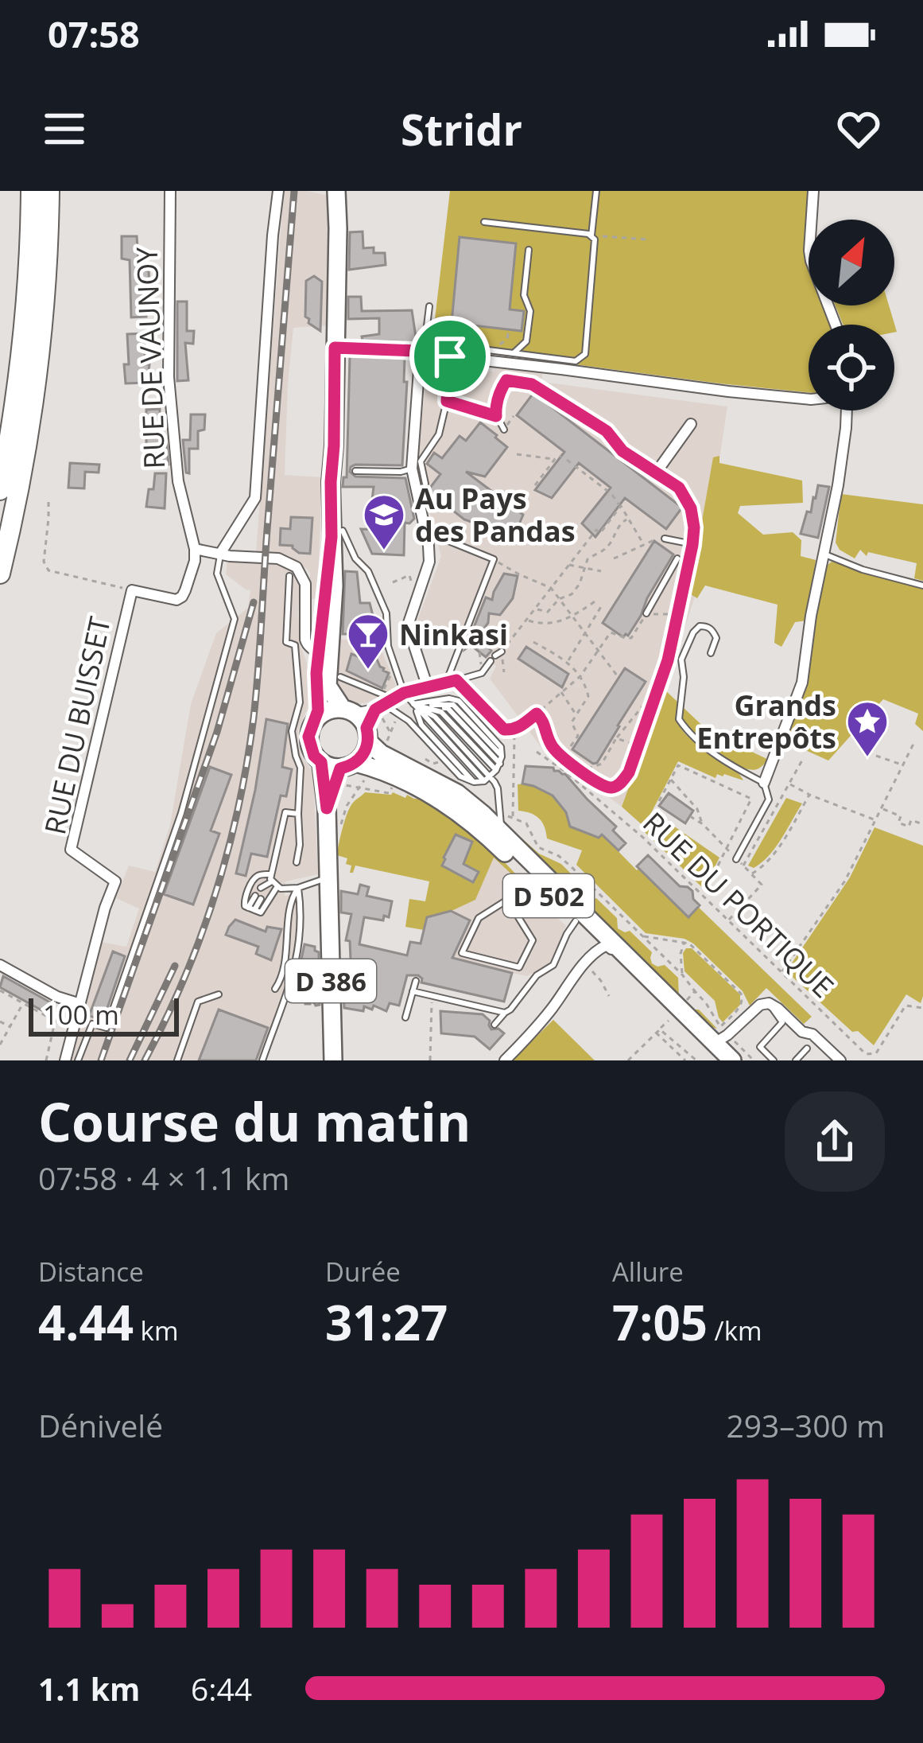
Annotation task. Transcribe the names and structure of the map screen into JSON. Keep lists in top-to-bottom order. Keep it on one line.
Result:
{"streets":{"main road":["D 502","D 386"],"street":["RUE DE VAUNOY","RUE DU BUISSET"],"path":["RUE DU PORTIQUE"]},"crossings":[["RUE DE VAUNOY","RUE DU BUISSET"],["D 502","D 386"]],"places":{"school or university":["Au Pays des Pandas"],"bar":["Ninkasi"],"place":["Grands Entrepôts"]},"scale_bar":"100 m","north":"top right","page":{"status":"07:58","header":"Stridr","scale":"100 m","heading":["Course du matin","07:58 · 4 × 1.1 km"],"stats":[["Distance","4.44 km"],["Durée","31:27"],["Allure","7:05 /km"]],"chart":["Dénivelé","293–300 m"],"list":[{"name":"1.1 km","note":"6:44"}]}}
